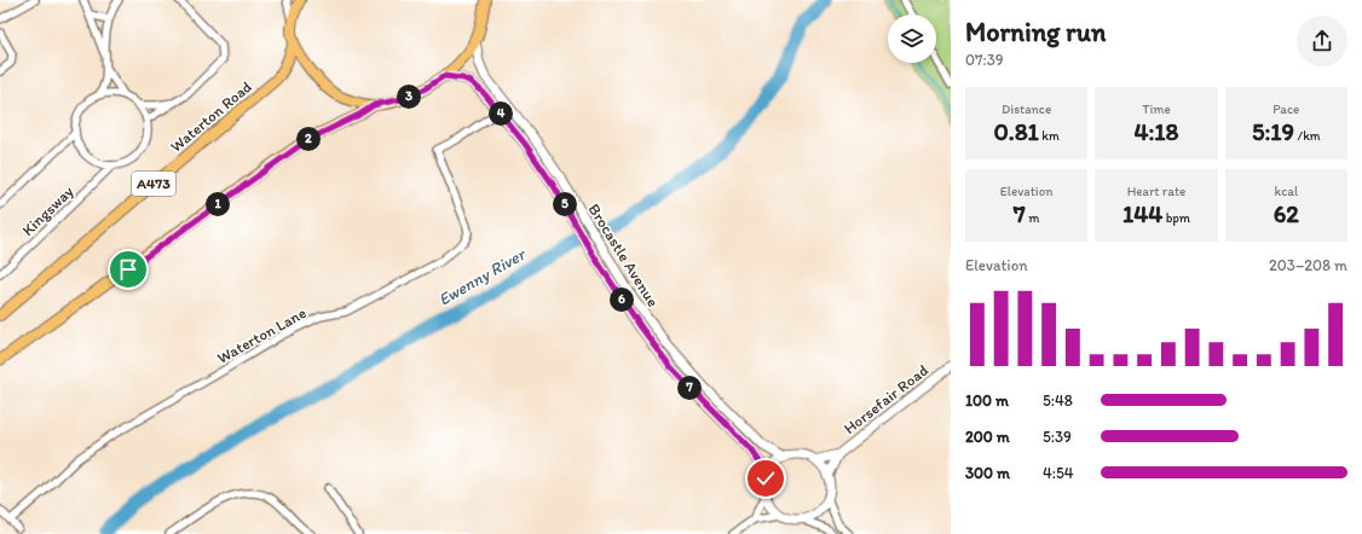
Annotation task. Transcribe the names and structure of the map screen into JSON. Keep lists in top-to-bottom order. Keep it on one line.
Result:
{"streets":{"main road":["Waterton Road","A473"],"street":["Kingsway","Brocastle Avenue","Waterton Lane","Horsefair Road"]},"crossings":[["Brocastle Avenue","Waterton Lane"],["Brocastle Avenue","Horsefair Road"]],"water":["Ewenny River"],"page":{"heading":["Morning run","07:39"],"stats":[["Distance","0.81 km"],["Time","4:18"],["Pace","5:19 /km"],["Elevation","7 m"],["Heart rate","144 bpm"],["kcal","62"]],"pins":["3","4","2","1","5","6","7"],"chart":["Elevation","203–208 m"],"list":[{"name":"100 m","note":"5:48"},{"name":"200 m","note":"5:39"},{"name":"300 m","note":"4:54"}]}}
